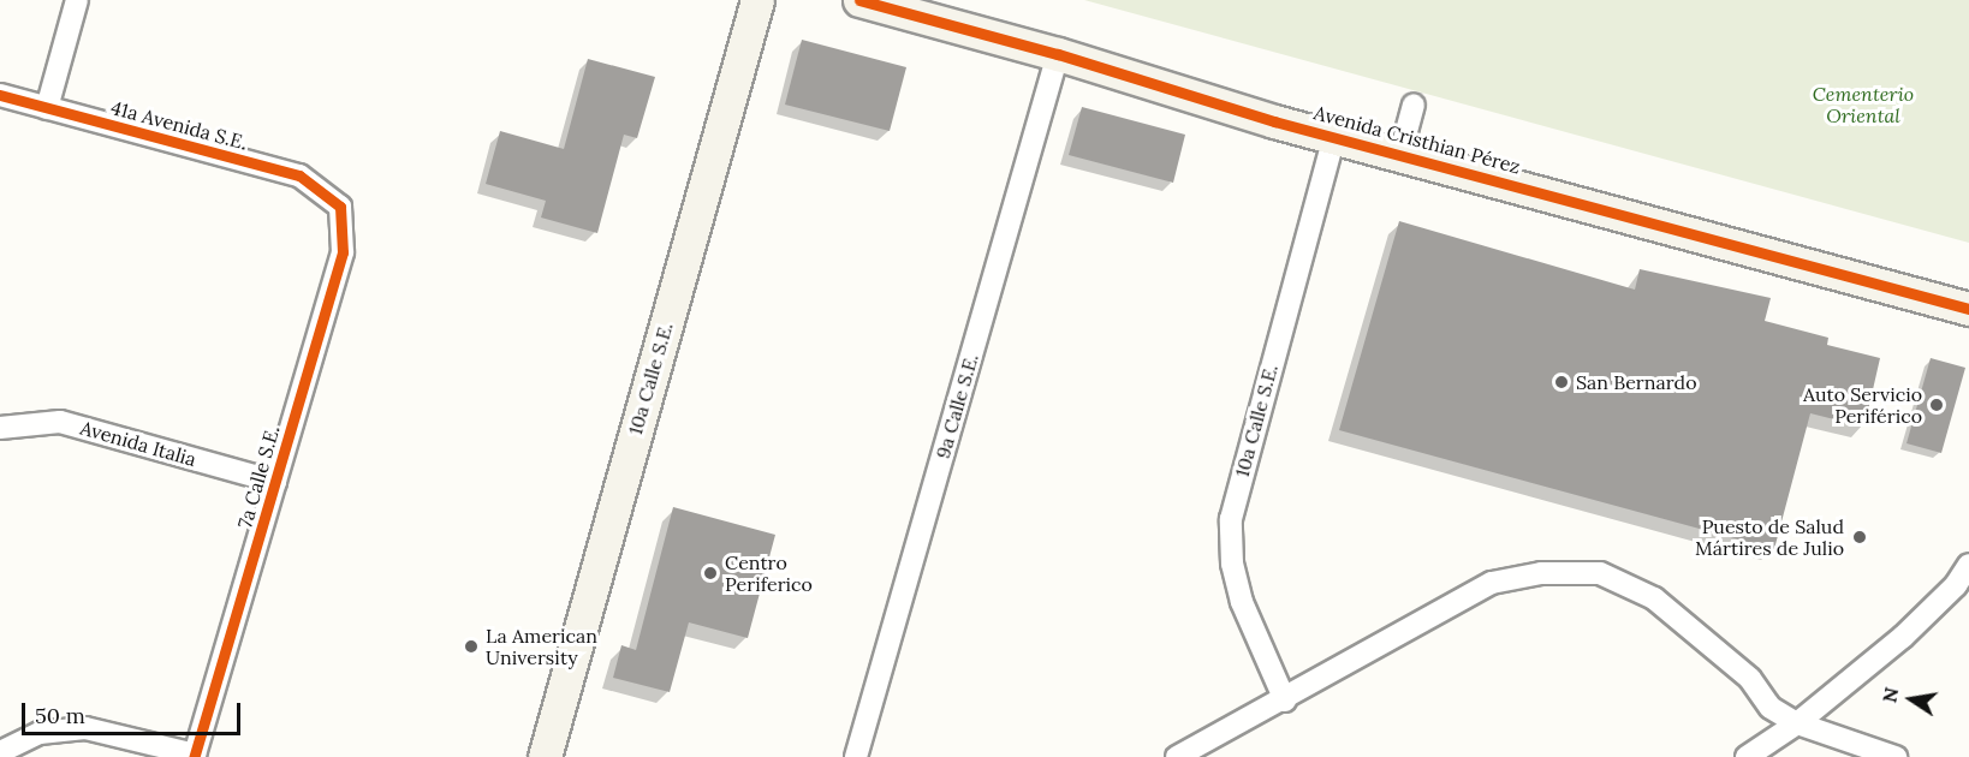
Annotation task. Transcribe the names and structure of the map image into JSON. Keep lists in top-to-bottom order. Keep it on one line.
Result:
{"streets":{"street":["41a Avenida S.E.","Avenida Cristhian Pérez","10a Calle S.E.","9a Calle S.E.","Avenida Italia","7a Calle S.E."]},"crossings":[["41a Avenida S.E.","7a Calle S.E."],["Avenida Cristhian Pérez","10a Calle S.E."],["Avenida Cristhian Pérez","9a Calle S.E."],["Avenida Italia","7a Calle S.E."]],"parks":["Cementerio Oriental"],"places":["San Bernardo","Auto Servicio Periférico","Puesto de Salud Mártires de Julio","Centro Periferico","La American University"],"scale_bar":"50 m","north":"left"}
